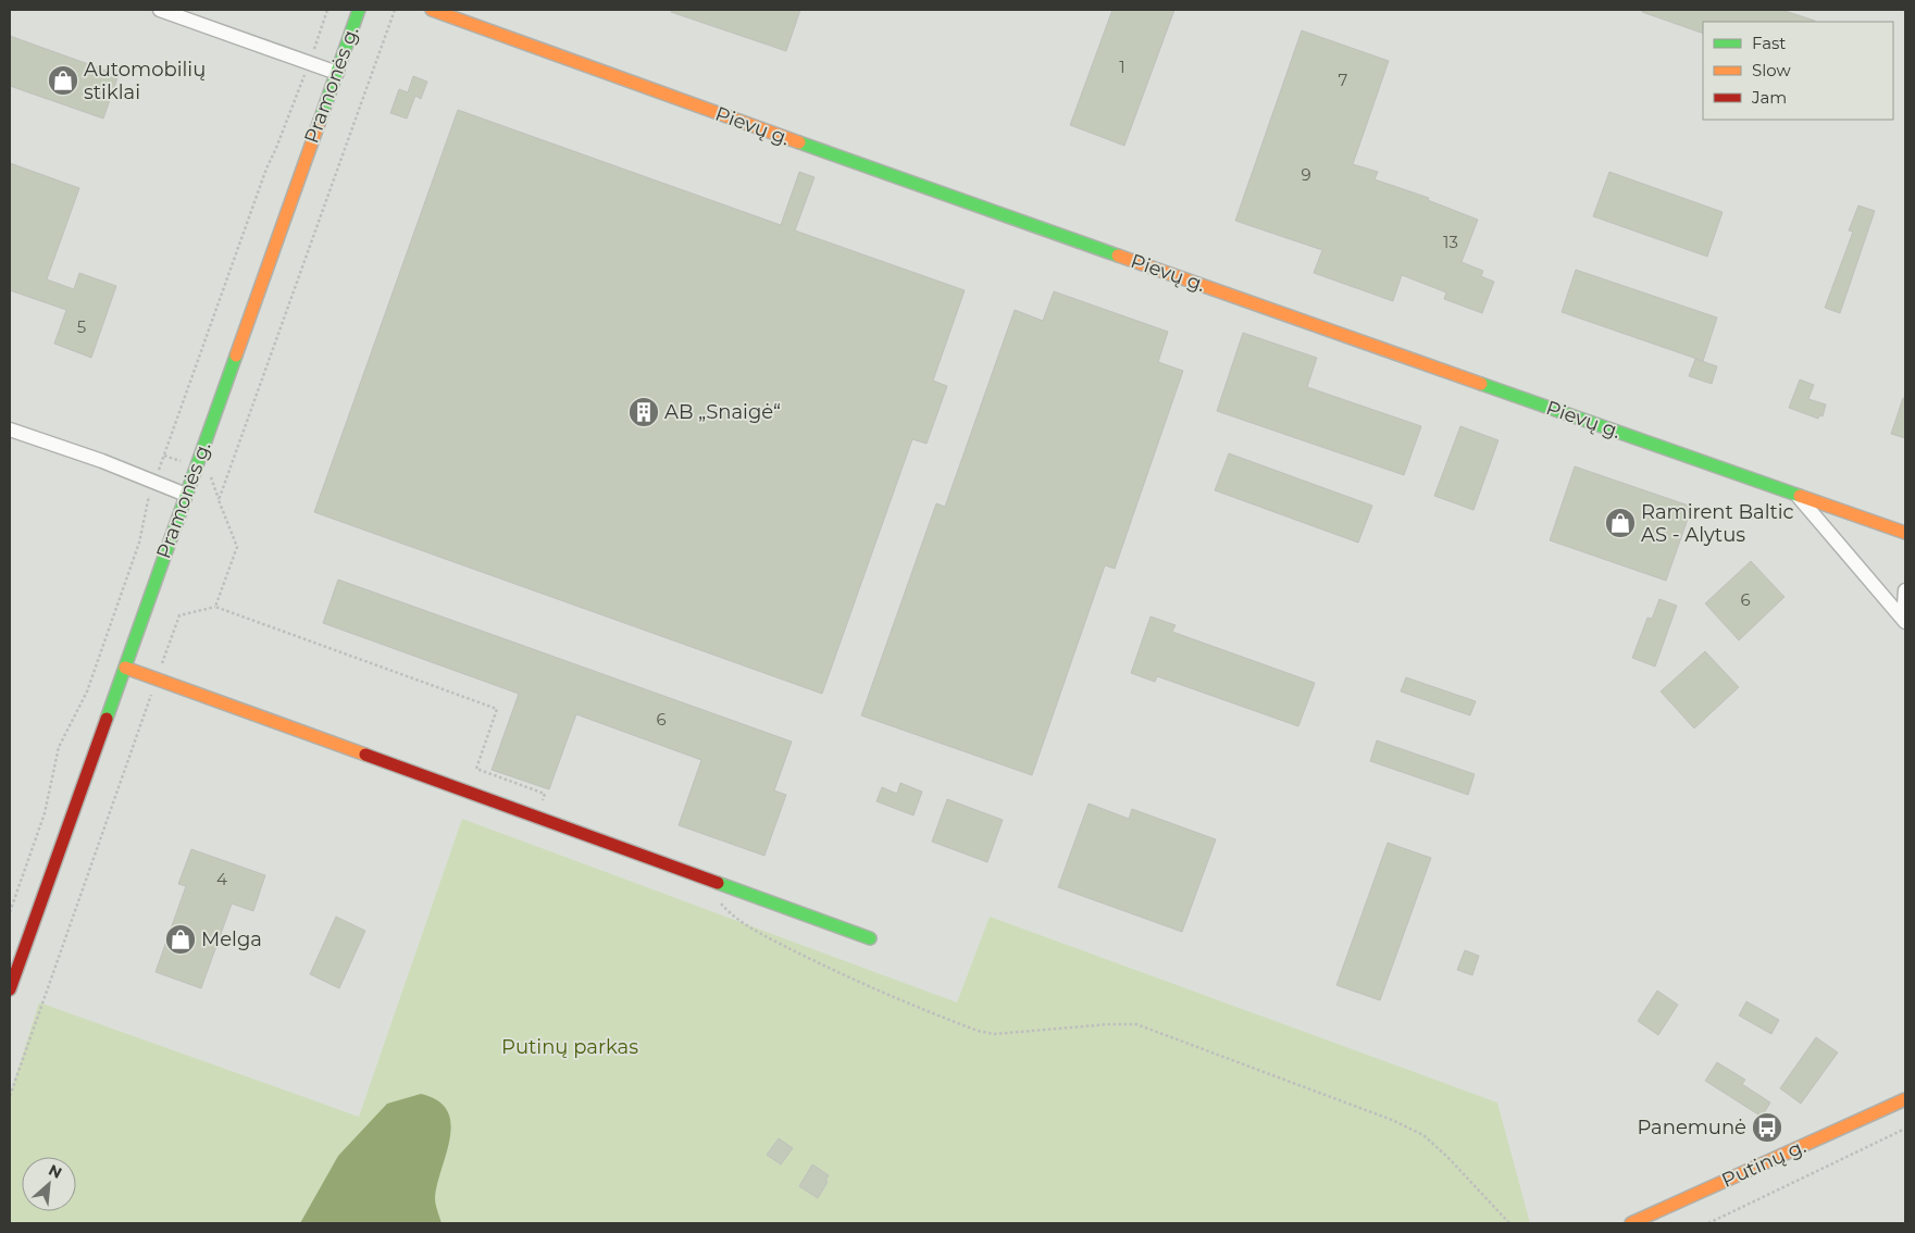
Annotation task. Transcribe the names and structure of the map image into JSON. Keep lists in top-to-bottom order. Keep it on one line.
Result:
{"streets":{"street":["Pramonės g.","Pievų g.","Putinų g."]},"parks":["Putinų parkas"],"places":{"shop":["Automobilių stiklai","Ramirent Baltic AS - Alytus","Melga"],"building":["AB „Snaigė“"],"bus stop":["Panemunė"]},"house_numbers":["1","7","9","13","5","6","6","4"],"legend":["Fast","Slow","Jam"],"north":"top right"}
